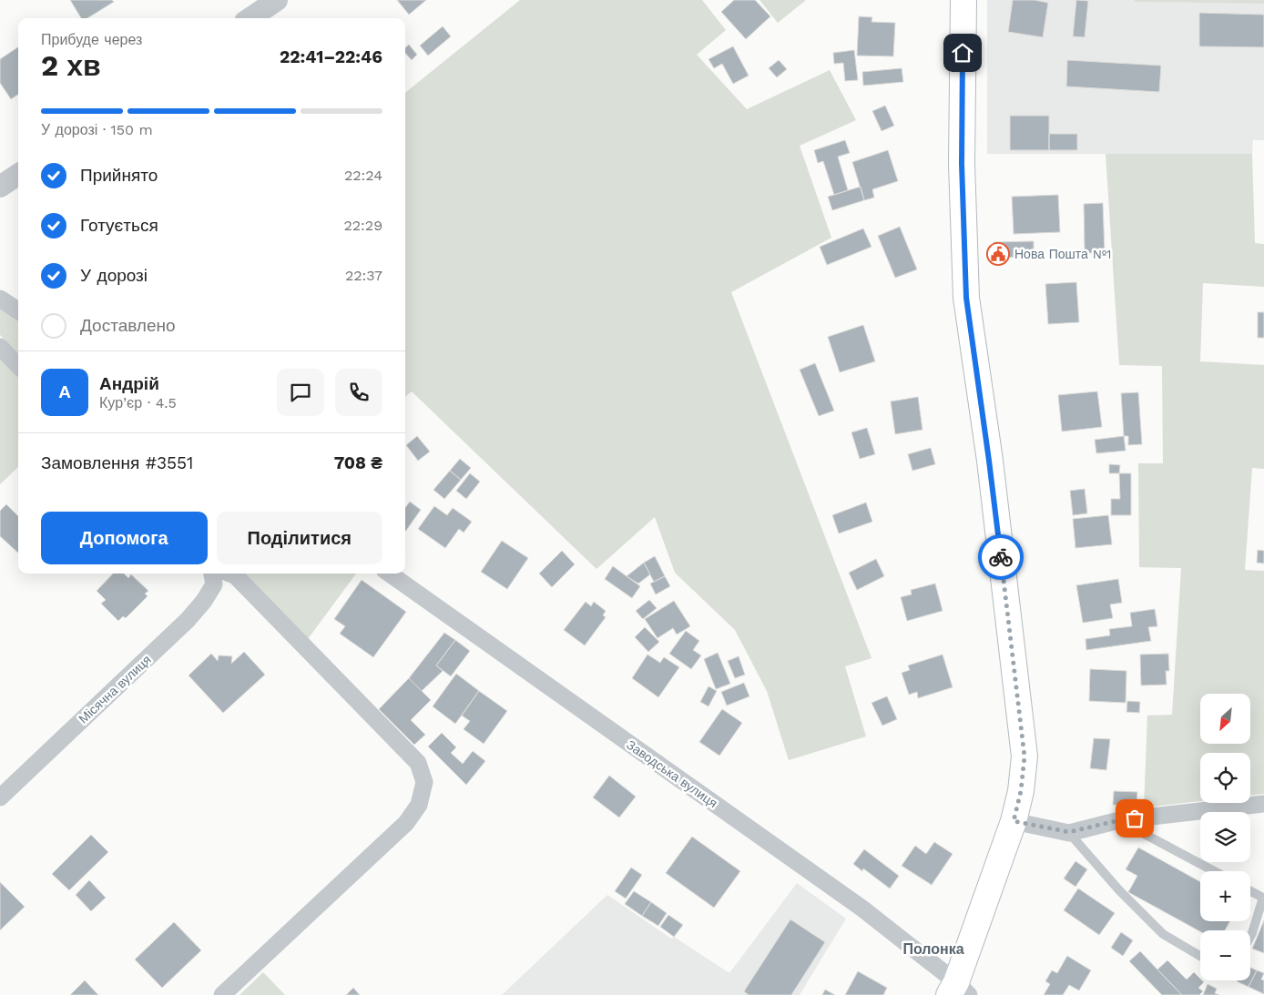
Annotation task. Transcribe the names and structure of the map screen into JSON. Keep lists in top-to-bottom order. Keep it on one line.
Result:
{"streets":{"street":["Місячна вулиця","Заводська вулиця"]},"districts":["Полонка"],"places":{"public building":["Нова Пошта №1"]},"north":"bottom left","page":{"heading":["2 хв","Прибуде через","22:41–22:46"],"panel":["Андрій","Кур’єр · 4.5","Замовлення #3551","708 ₴"],"bar":"У дорозі · 150 m","list":[["Прийнято","22:24"],["Готується","22:29"],["У дорозі","22:37"],"Доставлено"],"round":"А","buttons":["Допомога","Поділитися"],"map_buttons":["+","−"]}}
